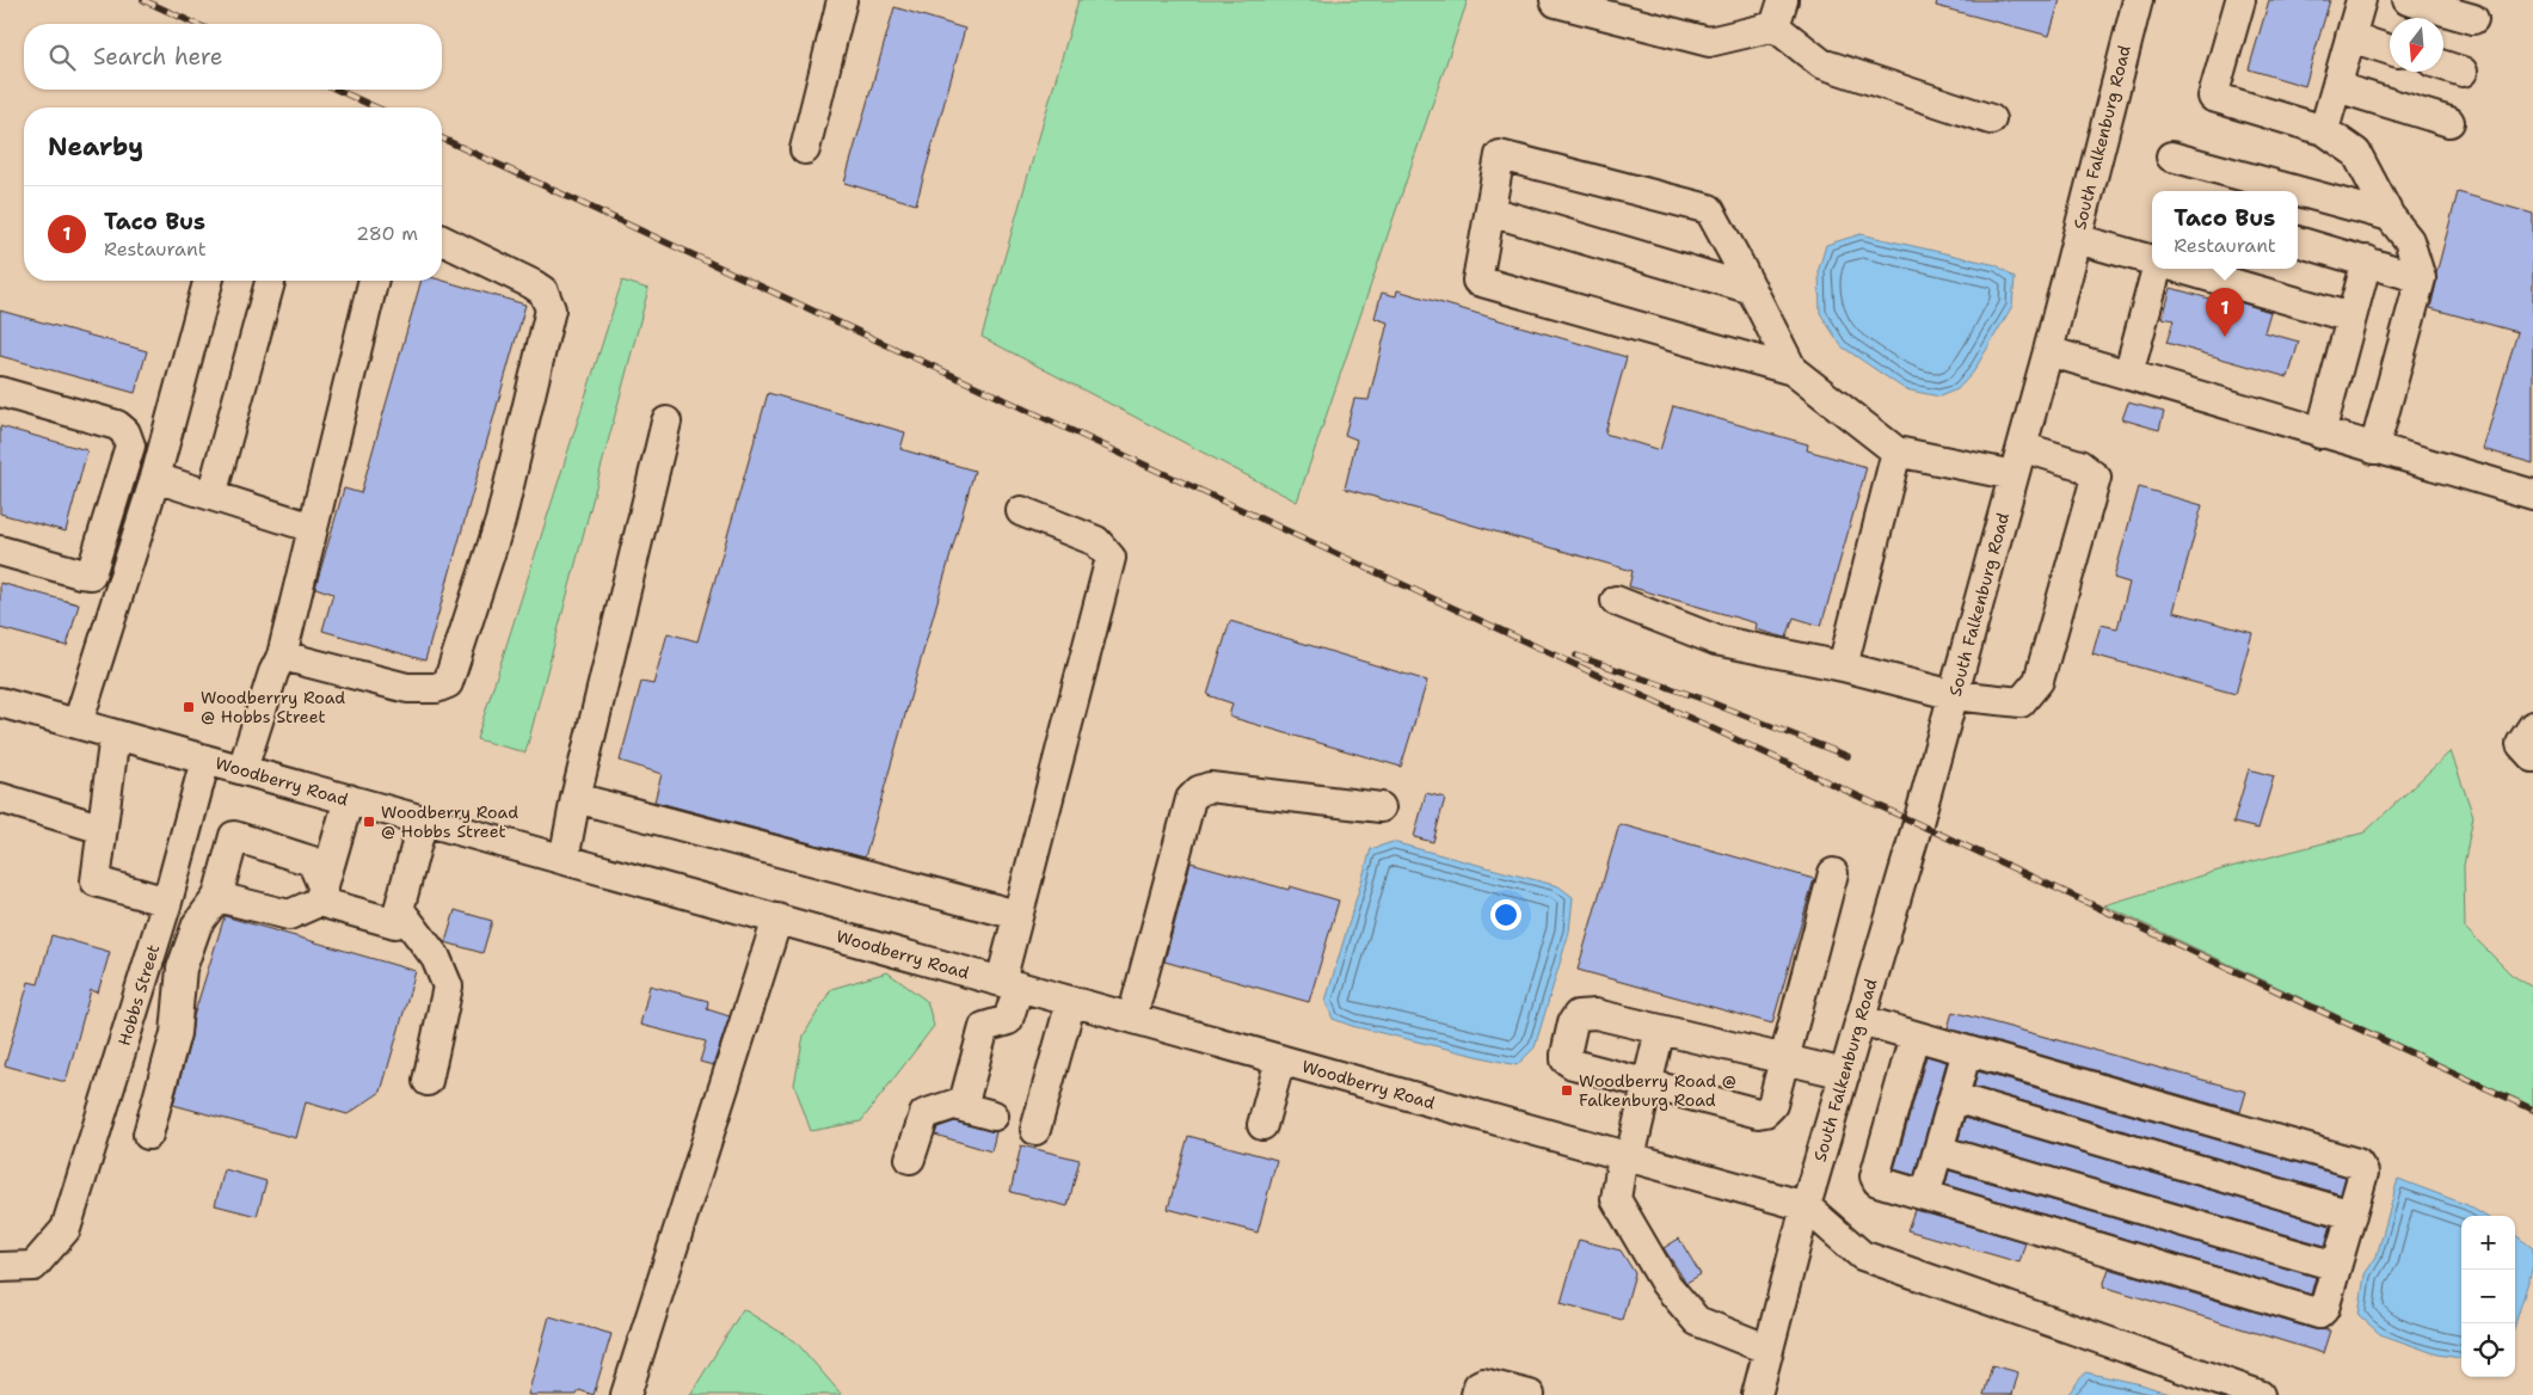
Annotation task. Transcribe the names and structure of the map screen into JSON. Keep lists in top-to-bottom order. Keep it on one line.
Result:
{"streets":{"street":["South Falkenburg Road","Woodberry Road","Hobbs Street"]},"crossings":[["South Falkenburg Road","Woodberry Road"],["Woodberry Road","Hobbs Street"]],"places":{"transit":["Woodberrry Road @ Hobbs Street","Woodberry Road @ Hobbs Street","Woodberry Road @ Falkenburg Road"]},"north":"bottom","page":{"search":"Search here","heading":"Nearby","list":[{"mark":"1","name":"Taco Bus","note":"Restaurant","value":"280 m"}],"popup":["Taco Bus","Restaurant"],"pins":"1","map_buttons":["+","−"]}}
